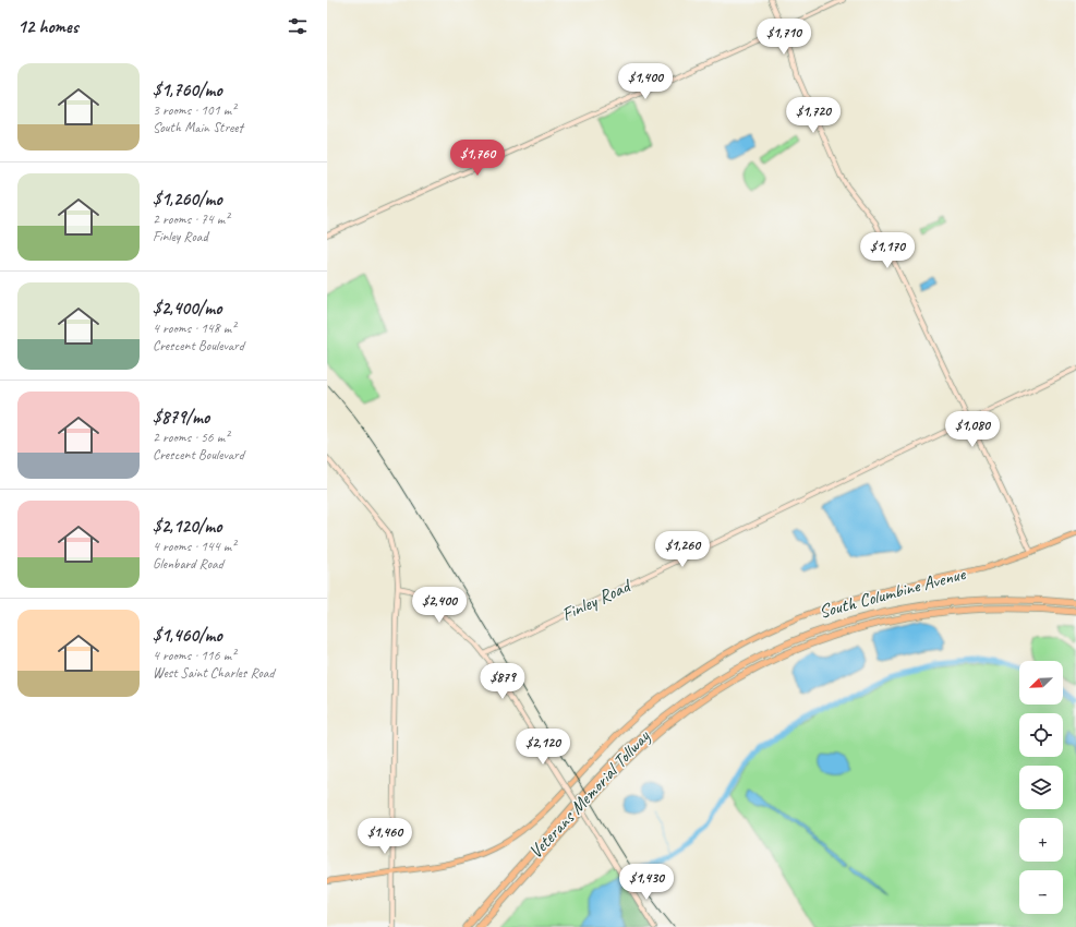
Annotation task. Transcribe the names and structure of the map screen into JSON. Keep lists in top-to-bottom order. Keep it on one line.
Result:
{"streets":{"highway":["Veterans Memorial Tollway"],"main road":["South Columbine Avenue","Finley Road"]},"north":"bottom left","page":{"heading":"12 homes","price":["$1,710","$1,400","$1,720","$1,760","$1,170","$1,080","$1,260","$2,400","$879","$2,120","$1,460","$1,430"],"list":[{"name":"$1,760/mo","note":"3 rooms · 101 m² · South Main Street"},{"name":"$1,260/mo","note":"2 rooms · 74 m² · Finley Road"},{"name":"$2,400/mo","note":"4 rooms · 148 m² · Crescent Boulevard"},{"name":"$879/mo","note":"2 rooms · 56 m² · Crescent Boulevard"},{"name":"$2,120/mo","note":"4 rooms · 144 m² · Glenbard Road"},{"name":"$1,460/mo","note":"4 rooms · 116 m² · West Saint Charles Road"}],"map_buttons":["+","−"]}}
